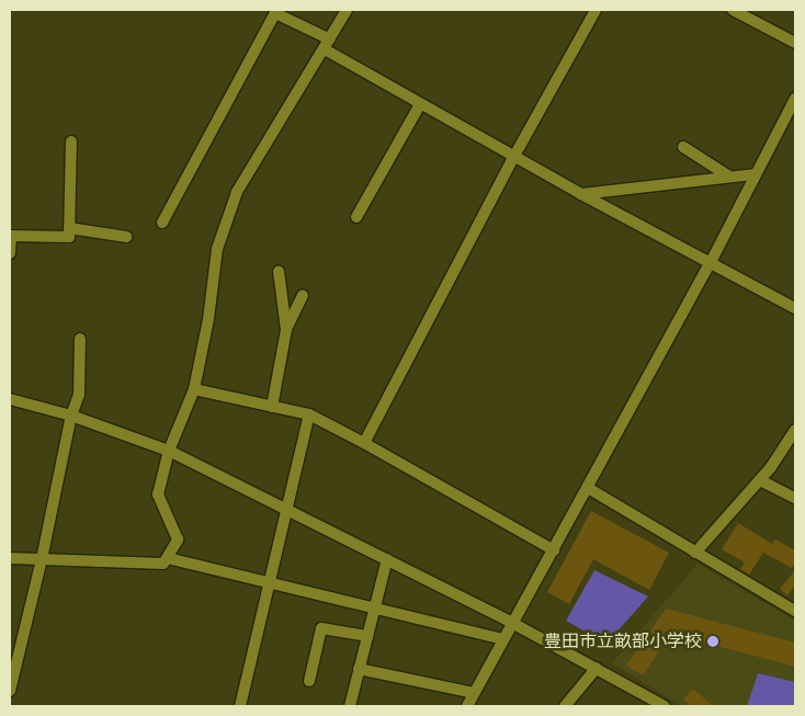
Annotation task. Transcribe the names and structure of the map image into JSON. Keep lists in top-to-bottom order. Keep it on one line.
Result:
{"places":["豊田市立畝部小学校"]}
